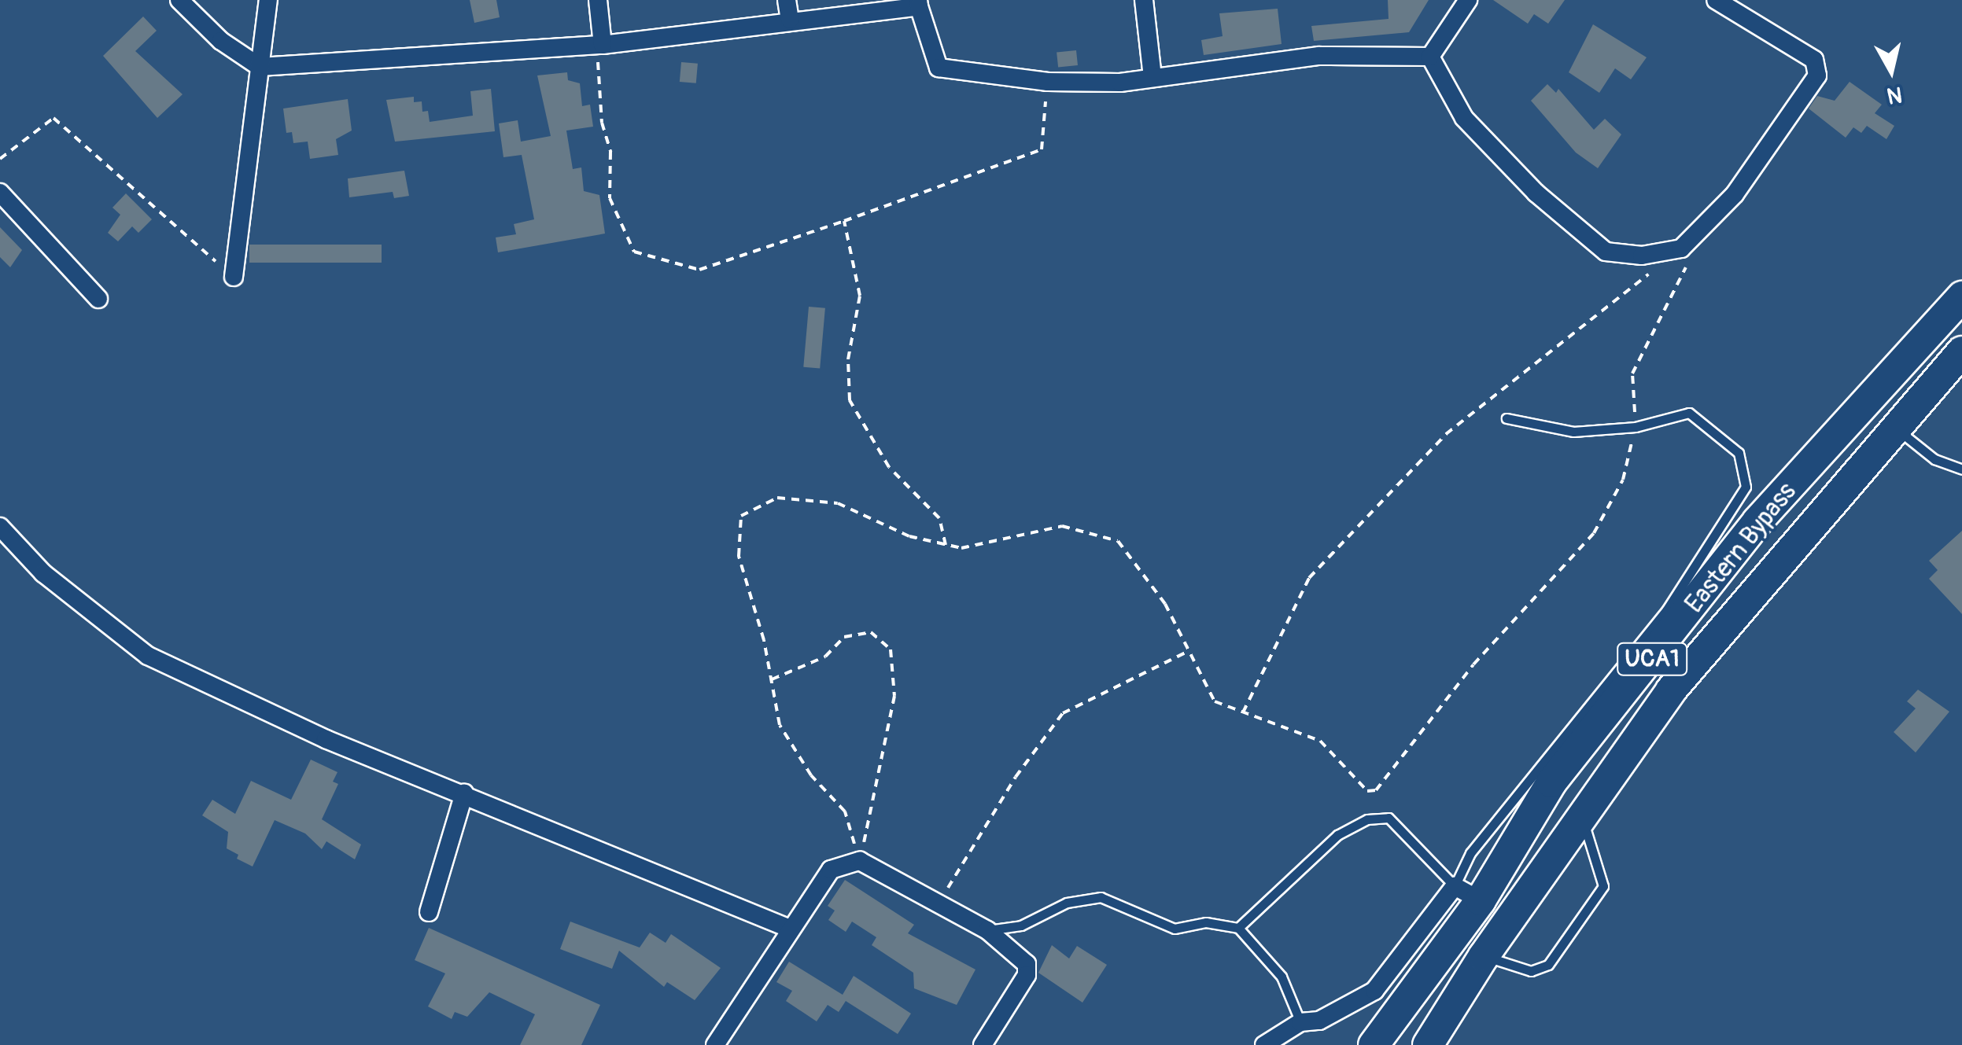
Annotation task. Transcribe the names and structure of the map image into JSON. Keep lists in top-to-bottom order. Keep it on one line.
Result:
{"streets":{"main road":["Eastern Bypass","UCA1"]},"north":"bottom"}
